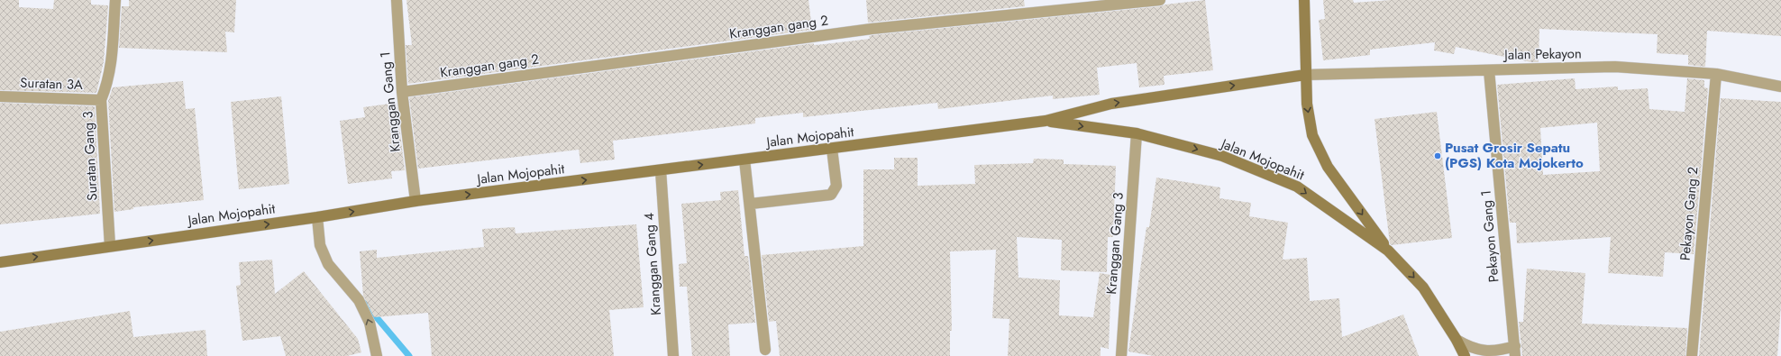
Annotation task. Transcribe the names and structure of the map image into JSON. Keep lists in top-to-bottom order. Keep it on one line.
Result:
{"streets":{"main road":["Jalan Mojopahit"],"street":["Kranggan gang 2","Jalan Pekayon","Suratan 3A","Kranggan Gang 1","Suratan Gang 3","Pekayon Gang 2","Pekayon Gang 1","Kranggan Gang 3","Kranggan Gang 4"]},"crossings":[["Kranggan gang 2","Kranggan Gang 1"],["Jalan Pekayon","Jalan Mojopahit"],["Jalan Pekayon","Pekayon Gang 2"],["Jalan Pekayon","Pekayon Gang 1"],["Suratan 3A","Suratan Gang 3"],["Kranggan Gang 1","Jalan Mojopahit"],["Jalan Mojopahit","Suratan Gang 3"],["Jalan Mojopahit","Kranggan Gang 3"],["Jalan Mojopahit","Kranggan Gang 4"]],"one_way":["Jalan Mojopahit"],"places":["Pusat Grosir Sepatu (PGS) Kota Mojokerto"]}
